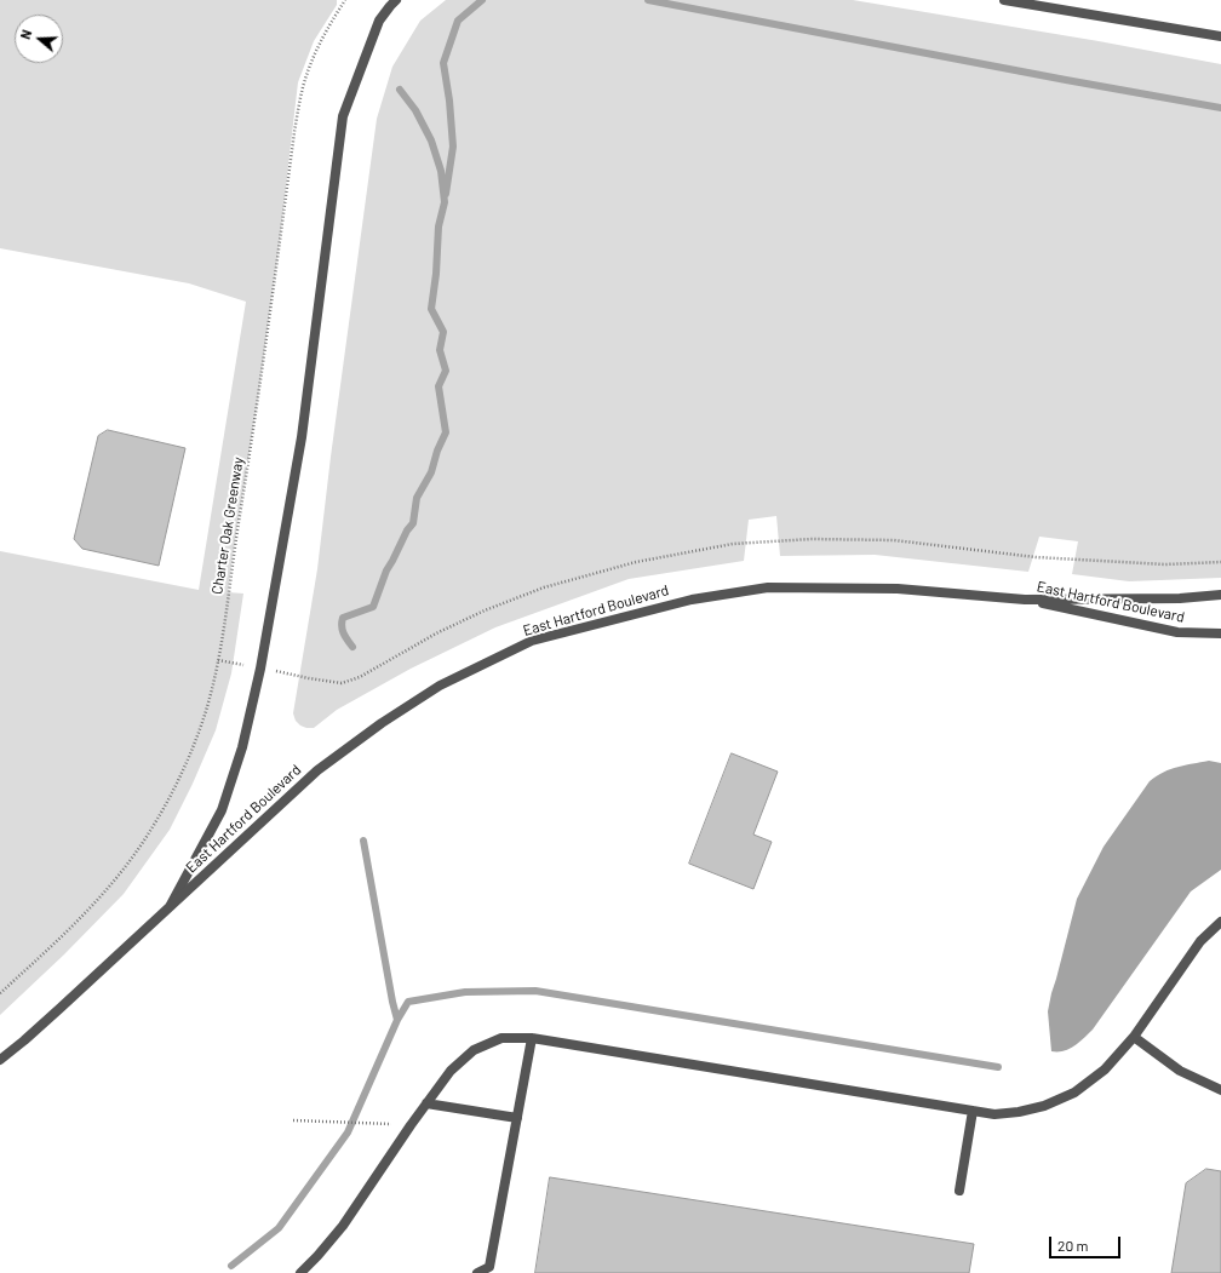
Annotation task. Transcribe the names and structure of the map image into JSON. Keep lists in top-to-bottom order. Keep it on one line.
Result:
{"streets":{"street":["East Hartford Boulevard"],"path":["Charter Oak Greenway"]},"scale_bar":"20 m","north":"left"}
